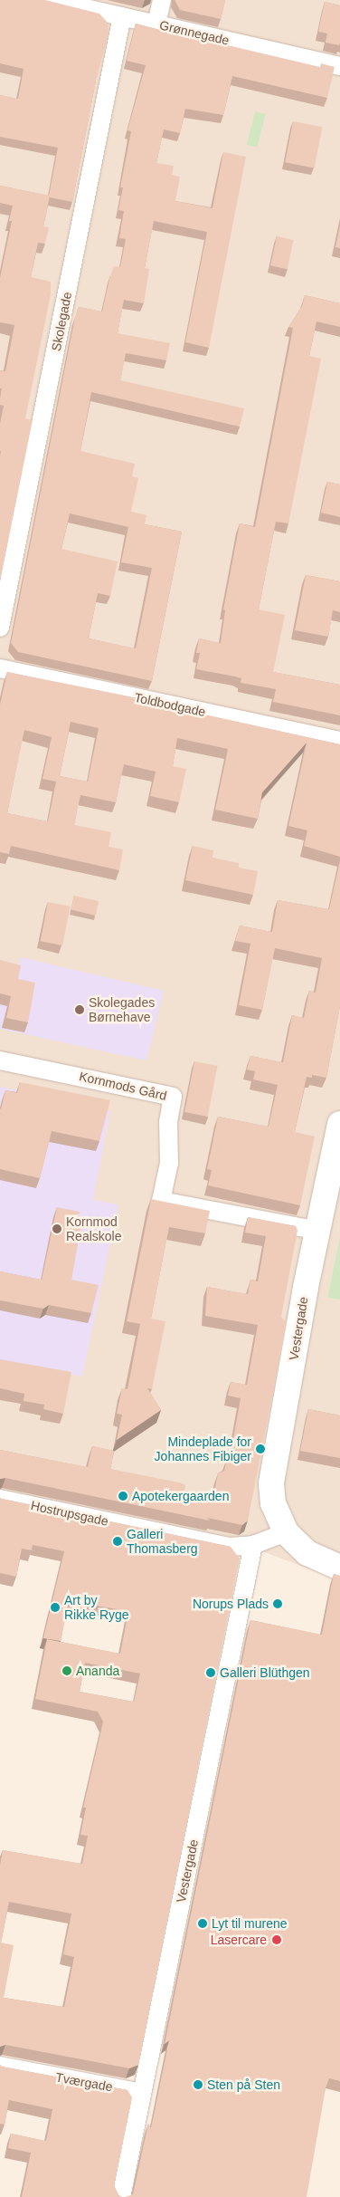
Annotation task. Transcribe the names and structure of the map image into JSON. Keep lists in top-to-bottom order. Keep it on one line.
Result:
{"streets":{"street":["Grønnegade","Skolegade","Toldbodgade","Kornmods Gård","Vestergade","Hostrupsgade","Tværgade"]},"crossings":[["Grønnegade","Skolegade"],["Kornmods Gård","Vestergade"],["Vestergade","Hostrupsgade"],["Vestergade","Tværgade"]],"places":["Skolegades Børnehave","Kornmod Realskole","Mindeplade for Johannes Fibiger","Apotekergaarden","Galleri Thomasberg","Norups Plads","Art by Rikke Ryge","Ananda","Galleri Blüthgen","Lyt til murene","Lasercare","Sten på Sten"]}
